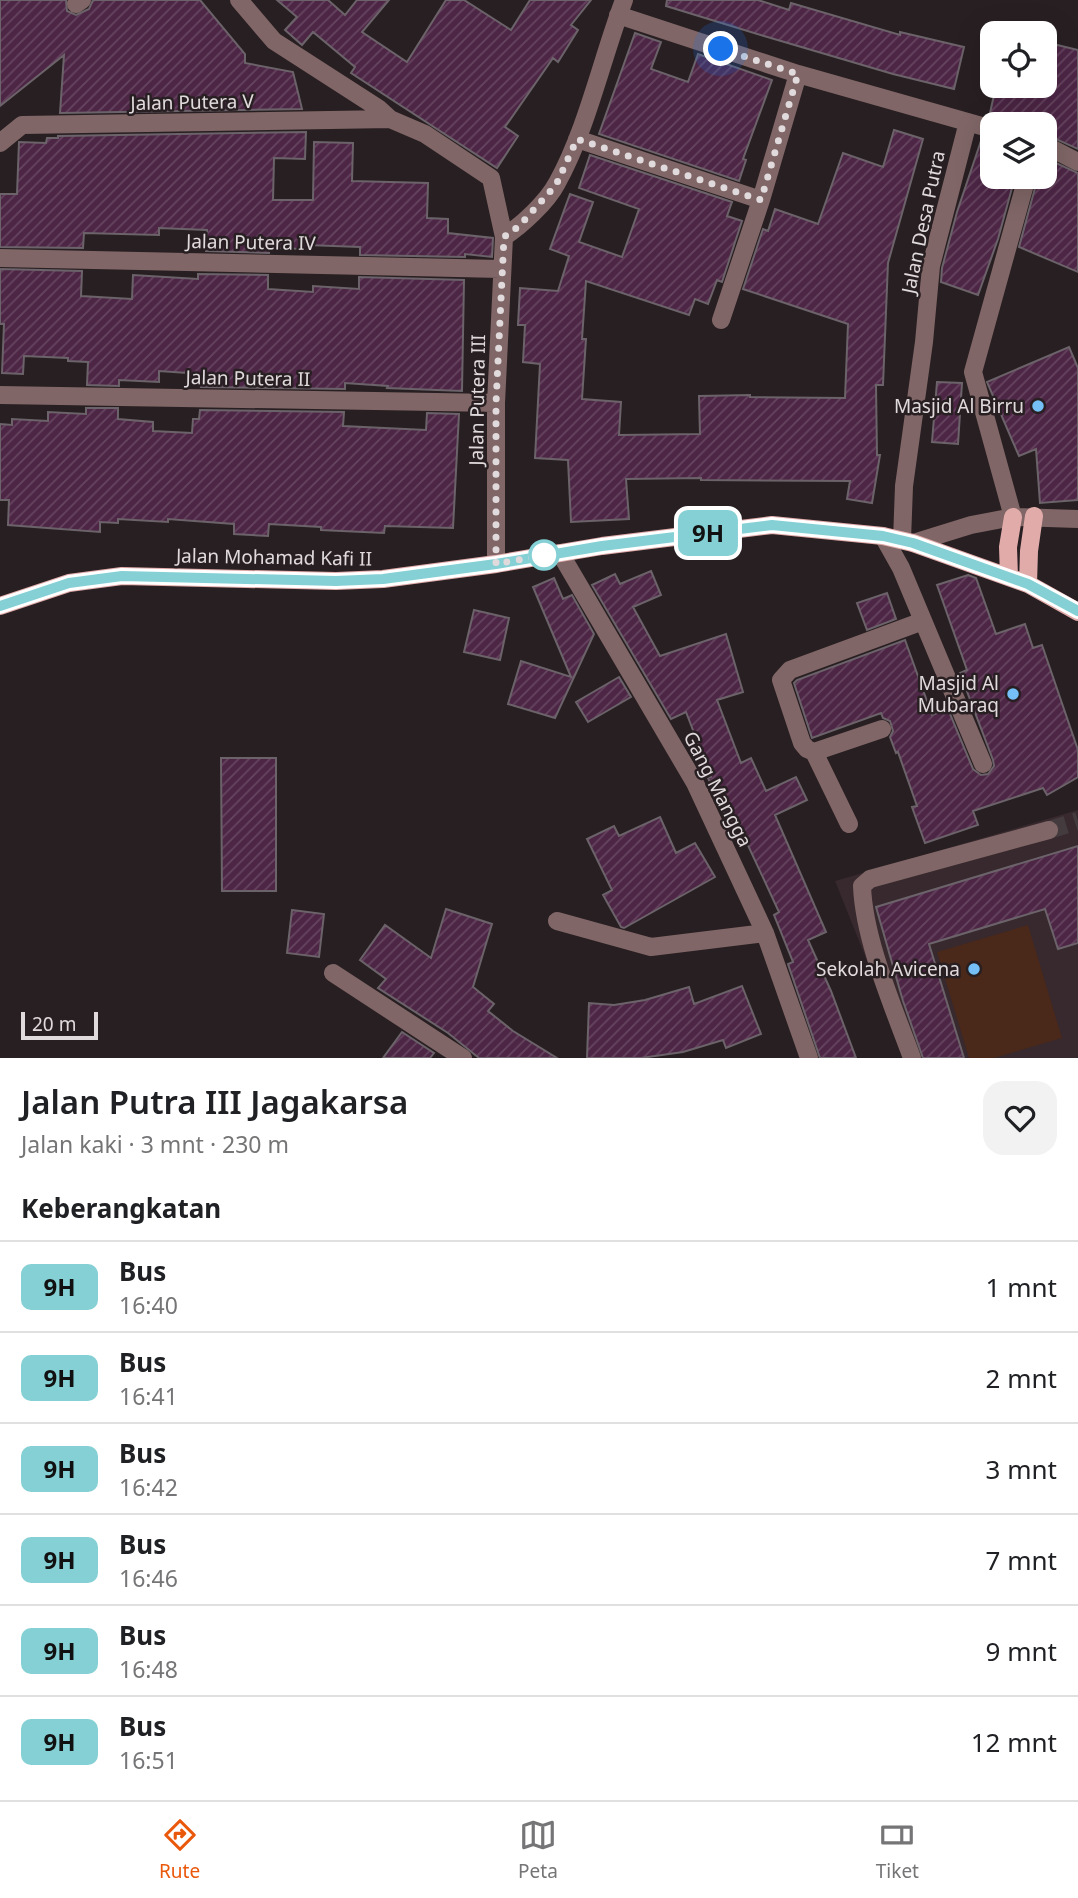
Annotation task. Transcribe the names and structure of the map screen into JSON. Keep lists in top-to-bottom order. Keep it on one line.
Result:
{"streets":{"main road":["Jalan Mohamad Kafi II"],"street":["Jalan Putera V","Jalan Desa Putra","Jalan Putera IV","Jalan Putera II","Jalan Putera III","Gang Mangga"]},"crossings":[["Jalan Putera V","Jalan Putera III"],["Jalan Desa Putra","Jalan Mohamad Kafi II"],["Jalan Putera IV","Jalan Putera III"],["Jalan Putera II","Jalan Putera III"],["Jalan Putera III","Jalan Mohamad Kafi II"],["Jalan Mohamad Kafi II","Gang Mangga"]],"places":["Masjid Al Birru","Masjid Al Mubaraq","Sekolah Avicena"],"lines":["bus line 9H"],"scale_bar":"20 m","page":{"on_map":"9H","scale":"20 m","heading":[["Jalan Putra III Jagakarsa","Jalan kaki · 3 mnt · 230 m"],"Keberangkatan"],"list":[{"mark":"9H","name":"Bus","note":"16:40","value":"1 mnt"},{"mark":"9H","name":"Bus","note":"16:41","value":"2 mnt"},{"mark":"9H","name":"Bus","note":"16:42","value":"3 mnt"},{"mark":"9H","name":"Bus","note":"16:46","value":"7 mnt"},{"mark":"9H","name":"Bus","note":"16:48","value":"9 mnt"},{"mark":"9H","name":"Bus","note":"16:51","value":"12 mnt"}],"tabs":["Rute","Peta","Tiket"]}}
